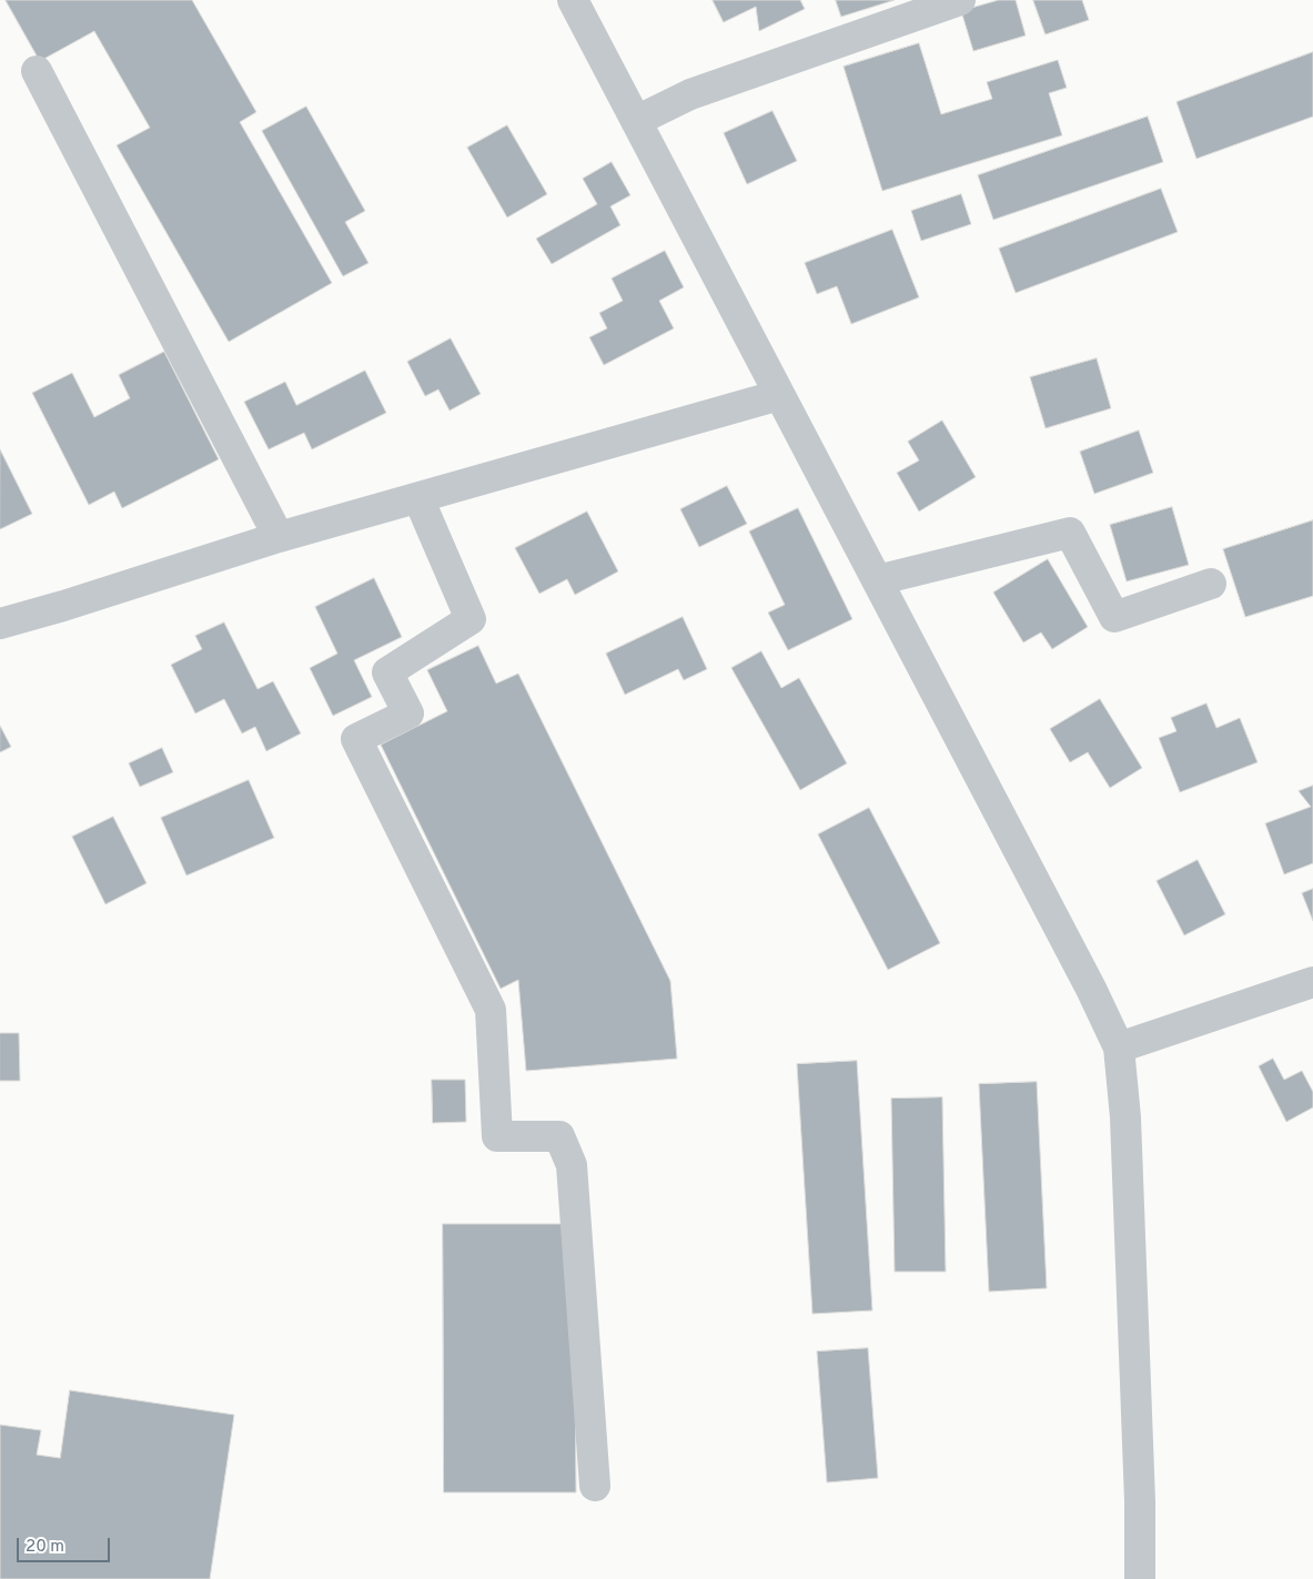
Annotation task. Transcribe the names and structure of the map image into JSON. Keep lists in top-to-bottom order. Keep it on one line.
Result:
{"scale_bar":"20 m"}
